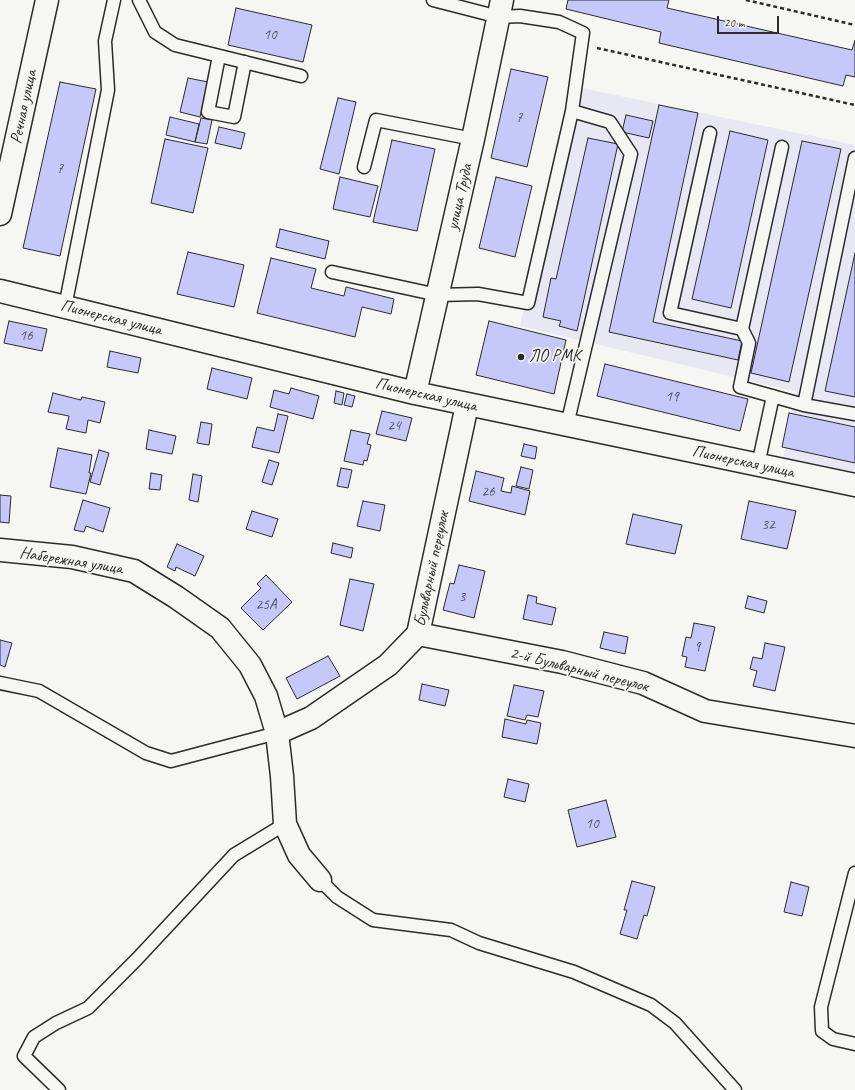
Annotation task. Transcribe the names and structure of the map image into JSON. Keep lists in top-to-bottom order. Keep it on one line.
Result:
{"streets":{"street":["Речная улица","улица Труда","Пионерская улица","Набережная улица","Бульварный переулок","2-й Бульварный переулок"]},"crossings":[["улица Труда","Пионерская улица"],["Пионерская улица","Бульварный переулок"],["Набережная улица","Бульварный переулок"],["Бульварный переулок","2-й Бульварный переулок"]],"places":["ЛО РМК"],"house_numbers":["10","7","7","16","19","24","26","32","3","25А","9","10"],"scale_bar":"20 m"}
